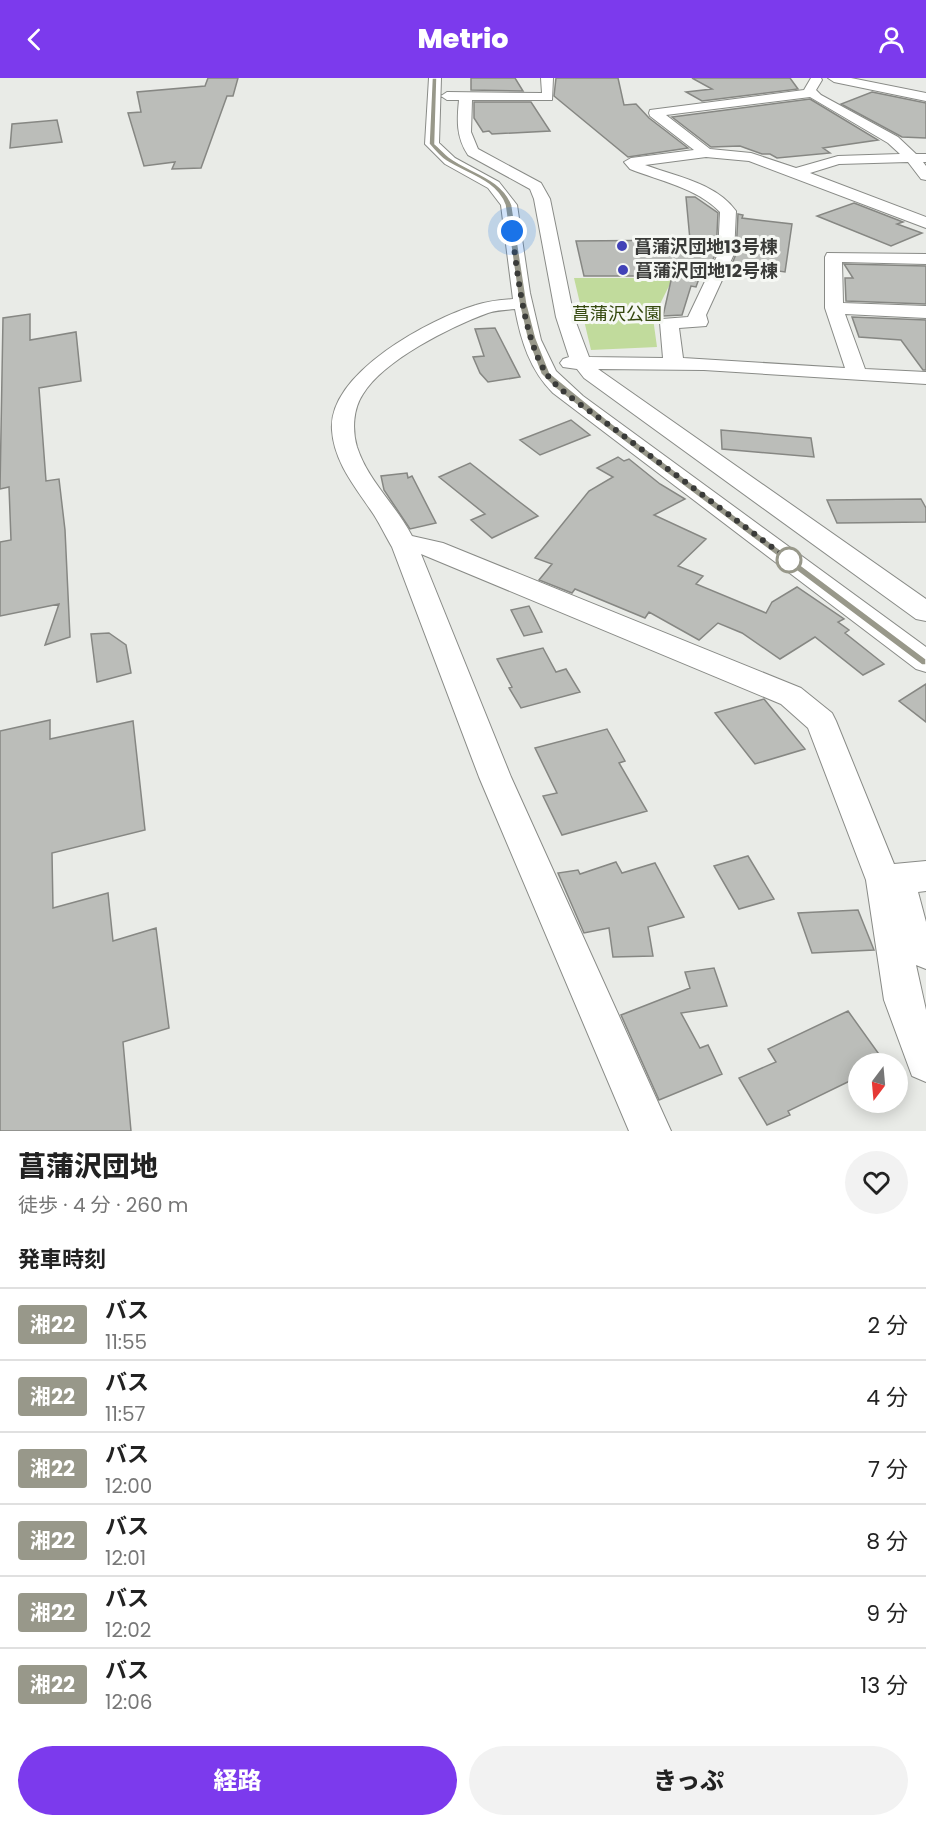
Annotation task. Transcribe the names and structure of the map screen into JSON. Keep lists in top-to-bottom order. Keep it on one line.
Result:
{"parks":["菖蒲沢公園"],"places":["菖蒲沢団地13号棟","菖蒲沢団地12号棟"],"lines":["bus line 湘22"],"north":"bottom","page":{"header":"Metrio","heading":[["菖蒲沢団地","徒歩 · 4 分 · 260 m"],"発車時刻"],"list":[{"mark":"湘22","name":"バス","note":"11:55","value":"2 分"},{"mark":"湘22","name":"バス","note":"11:57","value":"4 分"},{"mark":"湘22","name":"バス","note":"12:00","value":"7 分"},{"mark":"湘22","name":"バス","note":"12:01","value":"8 分"},{"mark":"湘22","name":"バス","note":"12:02","value":"9 分"},{"mark":"湘22","name":"バス","note":"12:06","value":"13 分"}],"buttons":["経路","きっぷ"]}}
